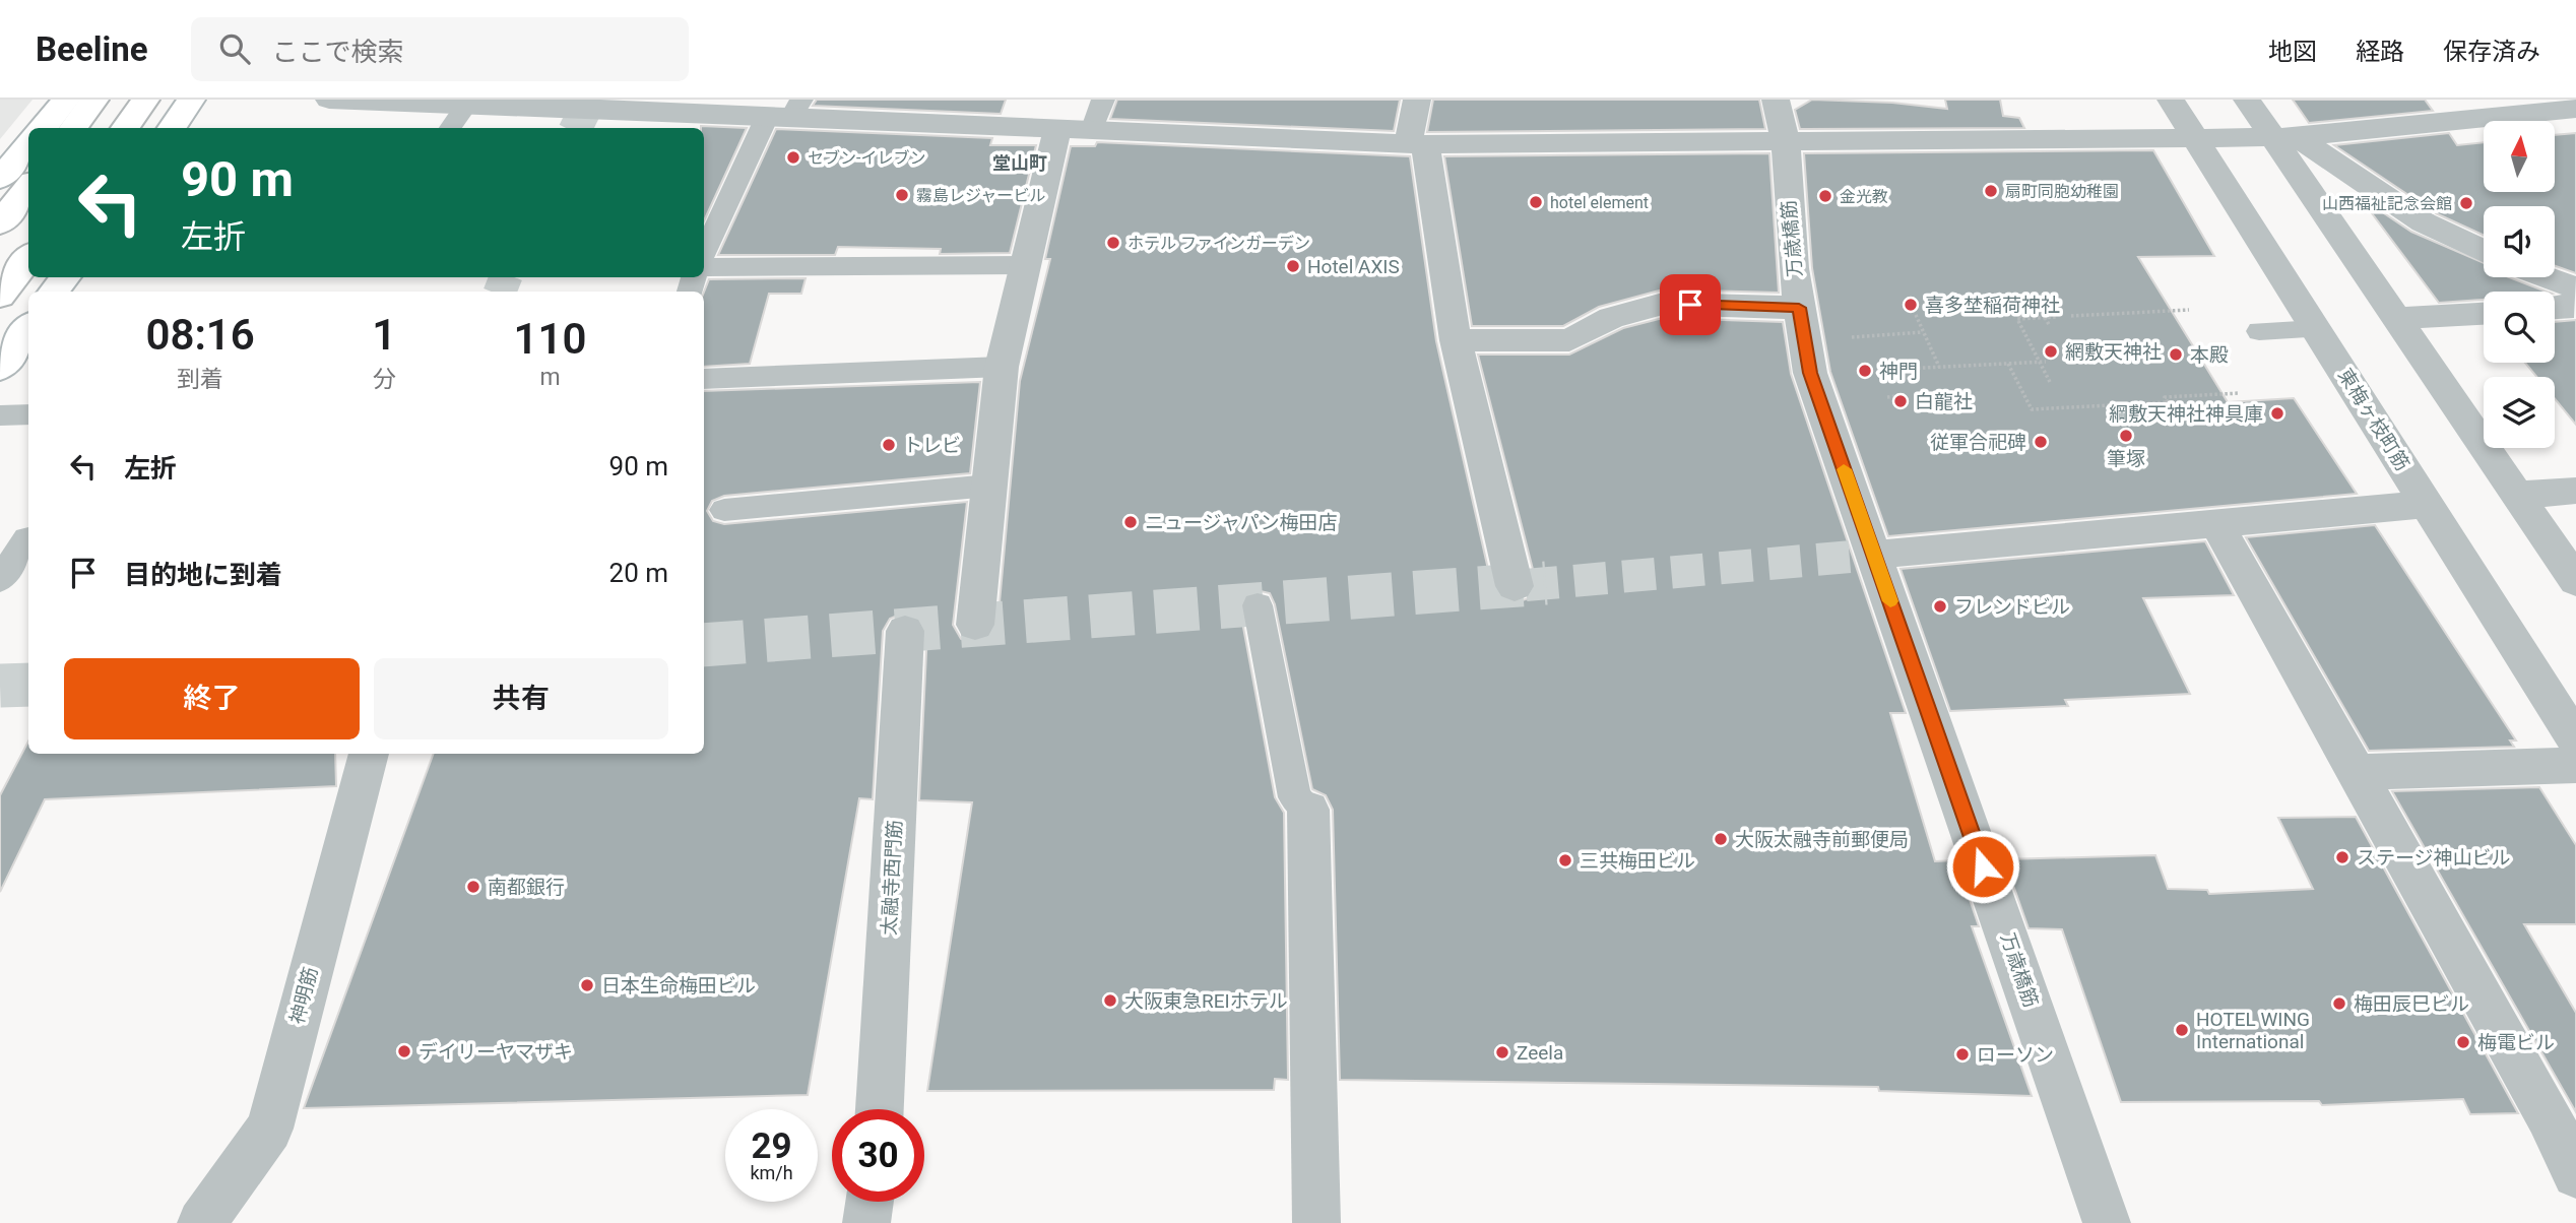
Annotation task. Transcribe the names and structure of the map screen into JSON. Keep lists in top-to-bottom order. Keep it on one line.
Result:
{"streets":{"street":["万歳橋筋","東梅ヶ枝町筋","太融寺西門筋","神明筋"]},"districts":["堂山町"],"places":["セブン-イレブン","扇町同胞幼稚園","霧島レジャービル","金光教","hotel element","山西福祉記念会館","ホテル ファインガーデン","Hotel AXIS","喜多埜稲荷神社","網敷天神社","本殿","神門","白龍社","綱敷天神社神具庫","筆塚","従軍合祀碑","トレビ","ニュージャパン梅田店","フレンドビル","大阪太融寺前郵便局","ステージ神山ビル","三共梅田ビル","南都銀行","日本生命梅田ビル","大阪東急REIホテル","梅田辰巳ビル","HOTEL WING International","梅電ビル","デイリーヤマザキ","Zeela","ローソン"],"north":"top","page":{"header":"Beeline","search":"ここで検索","nav":["地図","経路","保存済み"],"turn":["90 m","左折"],"eta":["08:16","到着","1","分","110","m"],"list":[{"name":"左折","value":"90 m"},{"name":"目的地に到着","value":"20 m"}],"buttons":["終了","共有"],"speed":"29 km/h","limit":"30"}}
